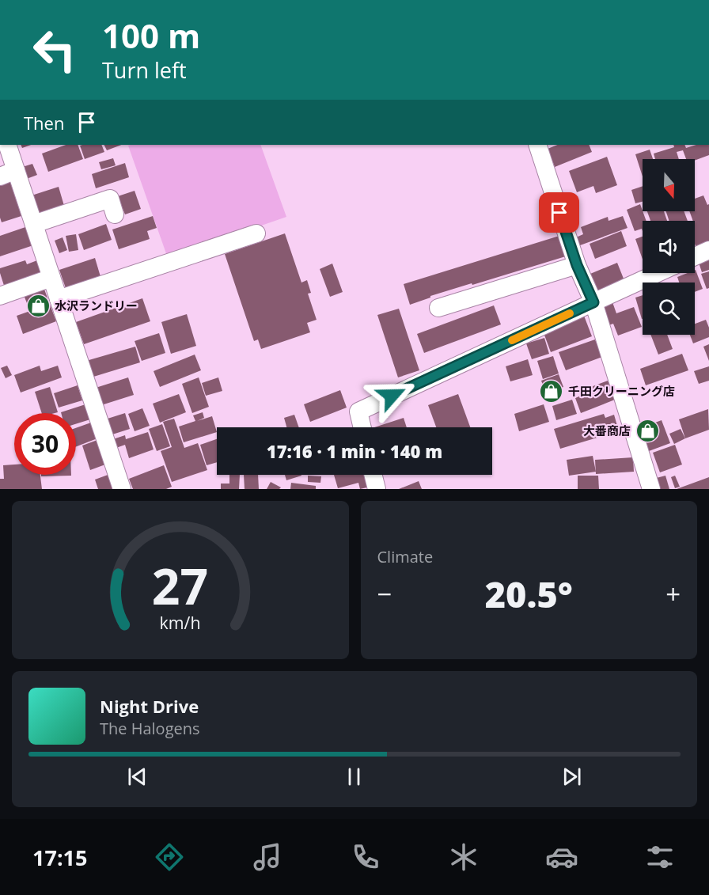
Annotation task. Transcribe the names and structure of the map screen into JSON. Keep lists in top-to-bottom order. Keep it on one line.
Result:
{"places":{"shop":["水沢ランドリー","千田クリーニング店","大番商店"]},"north":"bottom","page":{"turn":["100 m","Turn left"],"then":"Then","limit":"30","trip":"17:16 · 1 min · 140 m","tile":"Climate","heat":["−","20.5°","+"],"song":["Night Drive","The Halogens"],"tabs":"17:15","gauge":["27","km/h"]}}
